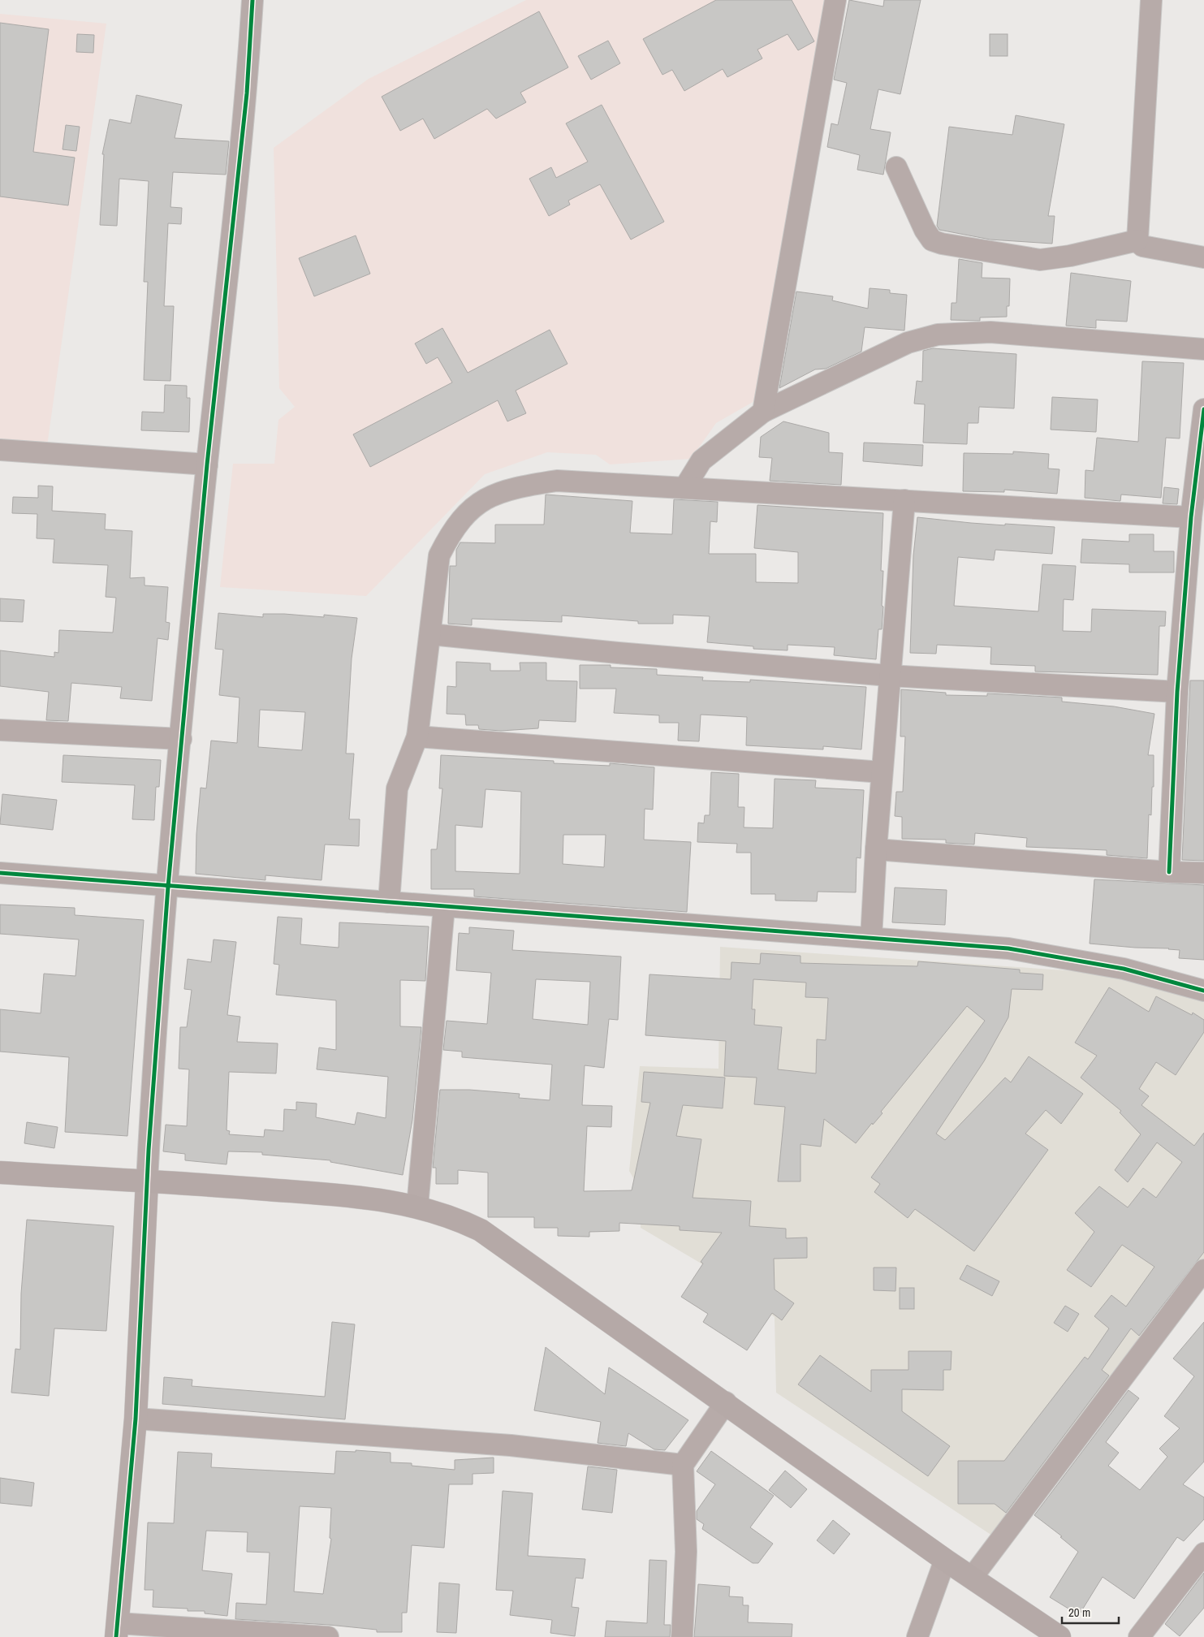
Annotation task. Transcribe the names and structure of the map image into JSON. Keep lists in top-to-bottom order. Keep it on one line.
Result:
{"scale_bar":"20 m"}
